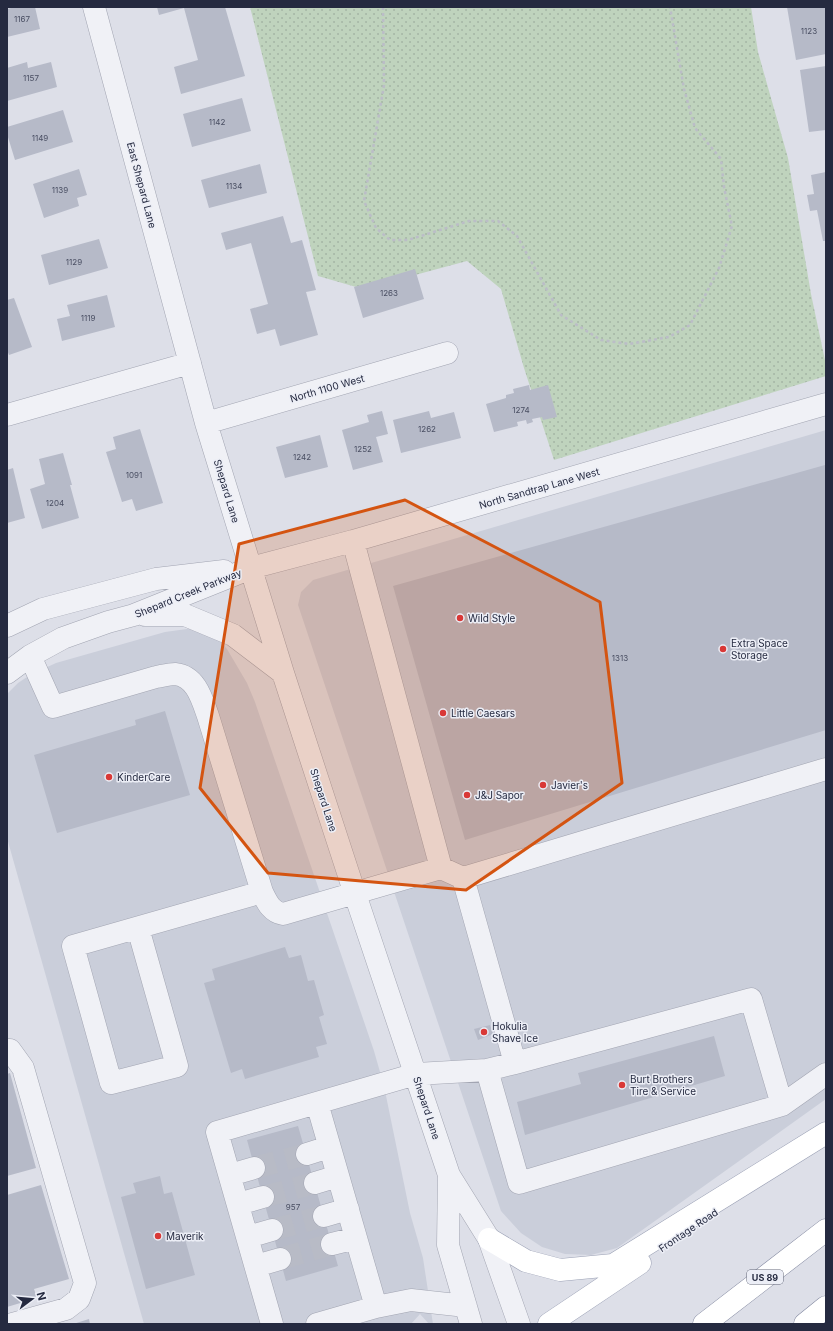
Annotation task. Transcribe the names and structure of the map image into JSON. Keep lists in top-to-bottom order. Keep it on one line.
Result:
{"streets":{"main road":["Frontage Road","US 89"],"street":["East Shepard Lane","North 1100 West","North Sandtrap Lane West","Shepard Lane","Shepard Creek Parkway"]},"crossings":[["East Shepard Lane","North 1100 West"],["East Shepard Lane","Shepard Lane"],["North 1100 West","Shepard Lane"],["North Sandtrap Lane West","Shepard Lane"],["North Sandtrap Lane West","Shepard Creek Parkway"],["Shepard Lane","Shepard Creek Parkway"]],"places":["Wild Style","Extra Space Storage","Little Caesars","KinderCare","Javier's","J&J Sapor","Hokulia Shave Ice","Burt Brothers Tire & Service","Maverik"],"house_numbers":["1167","1123","1157","1142","1149","1134","1139","1129","1263","1119","1274","1262","1252","1242","1091","1204","1313","957"],"north":"right"}
